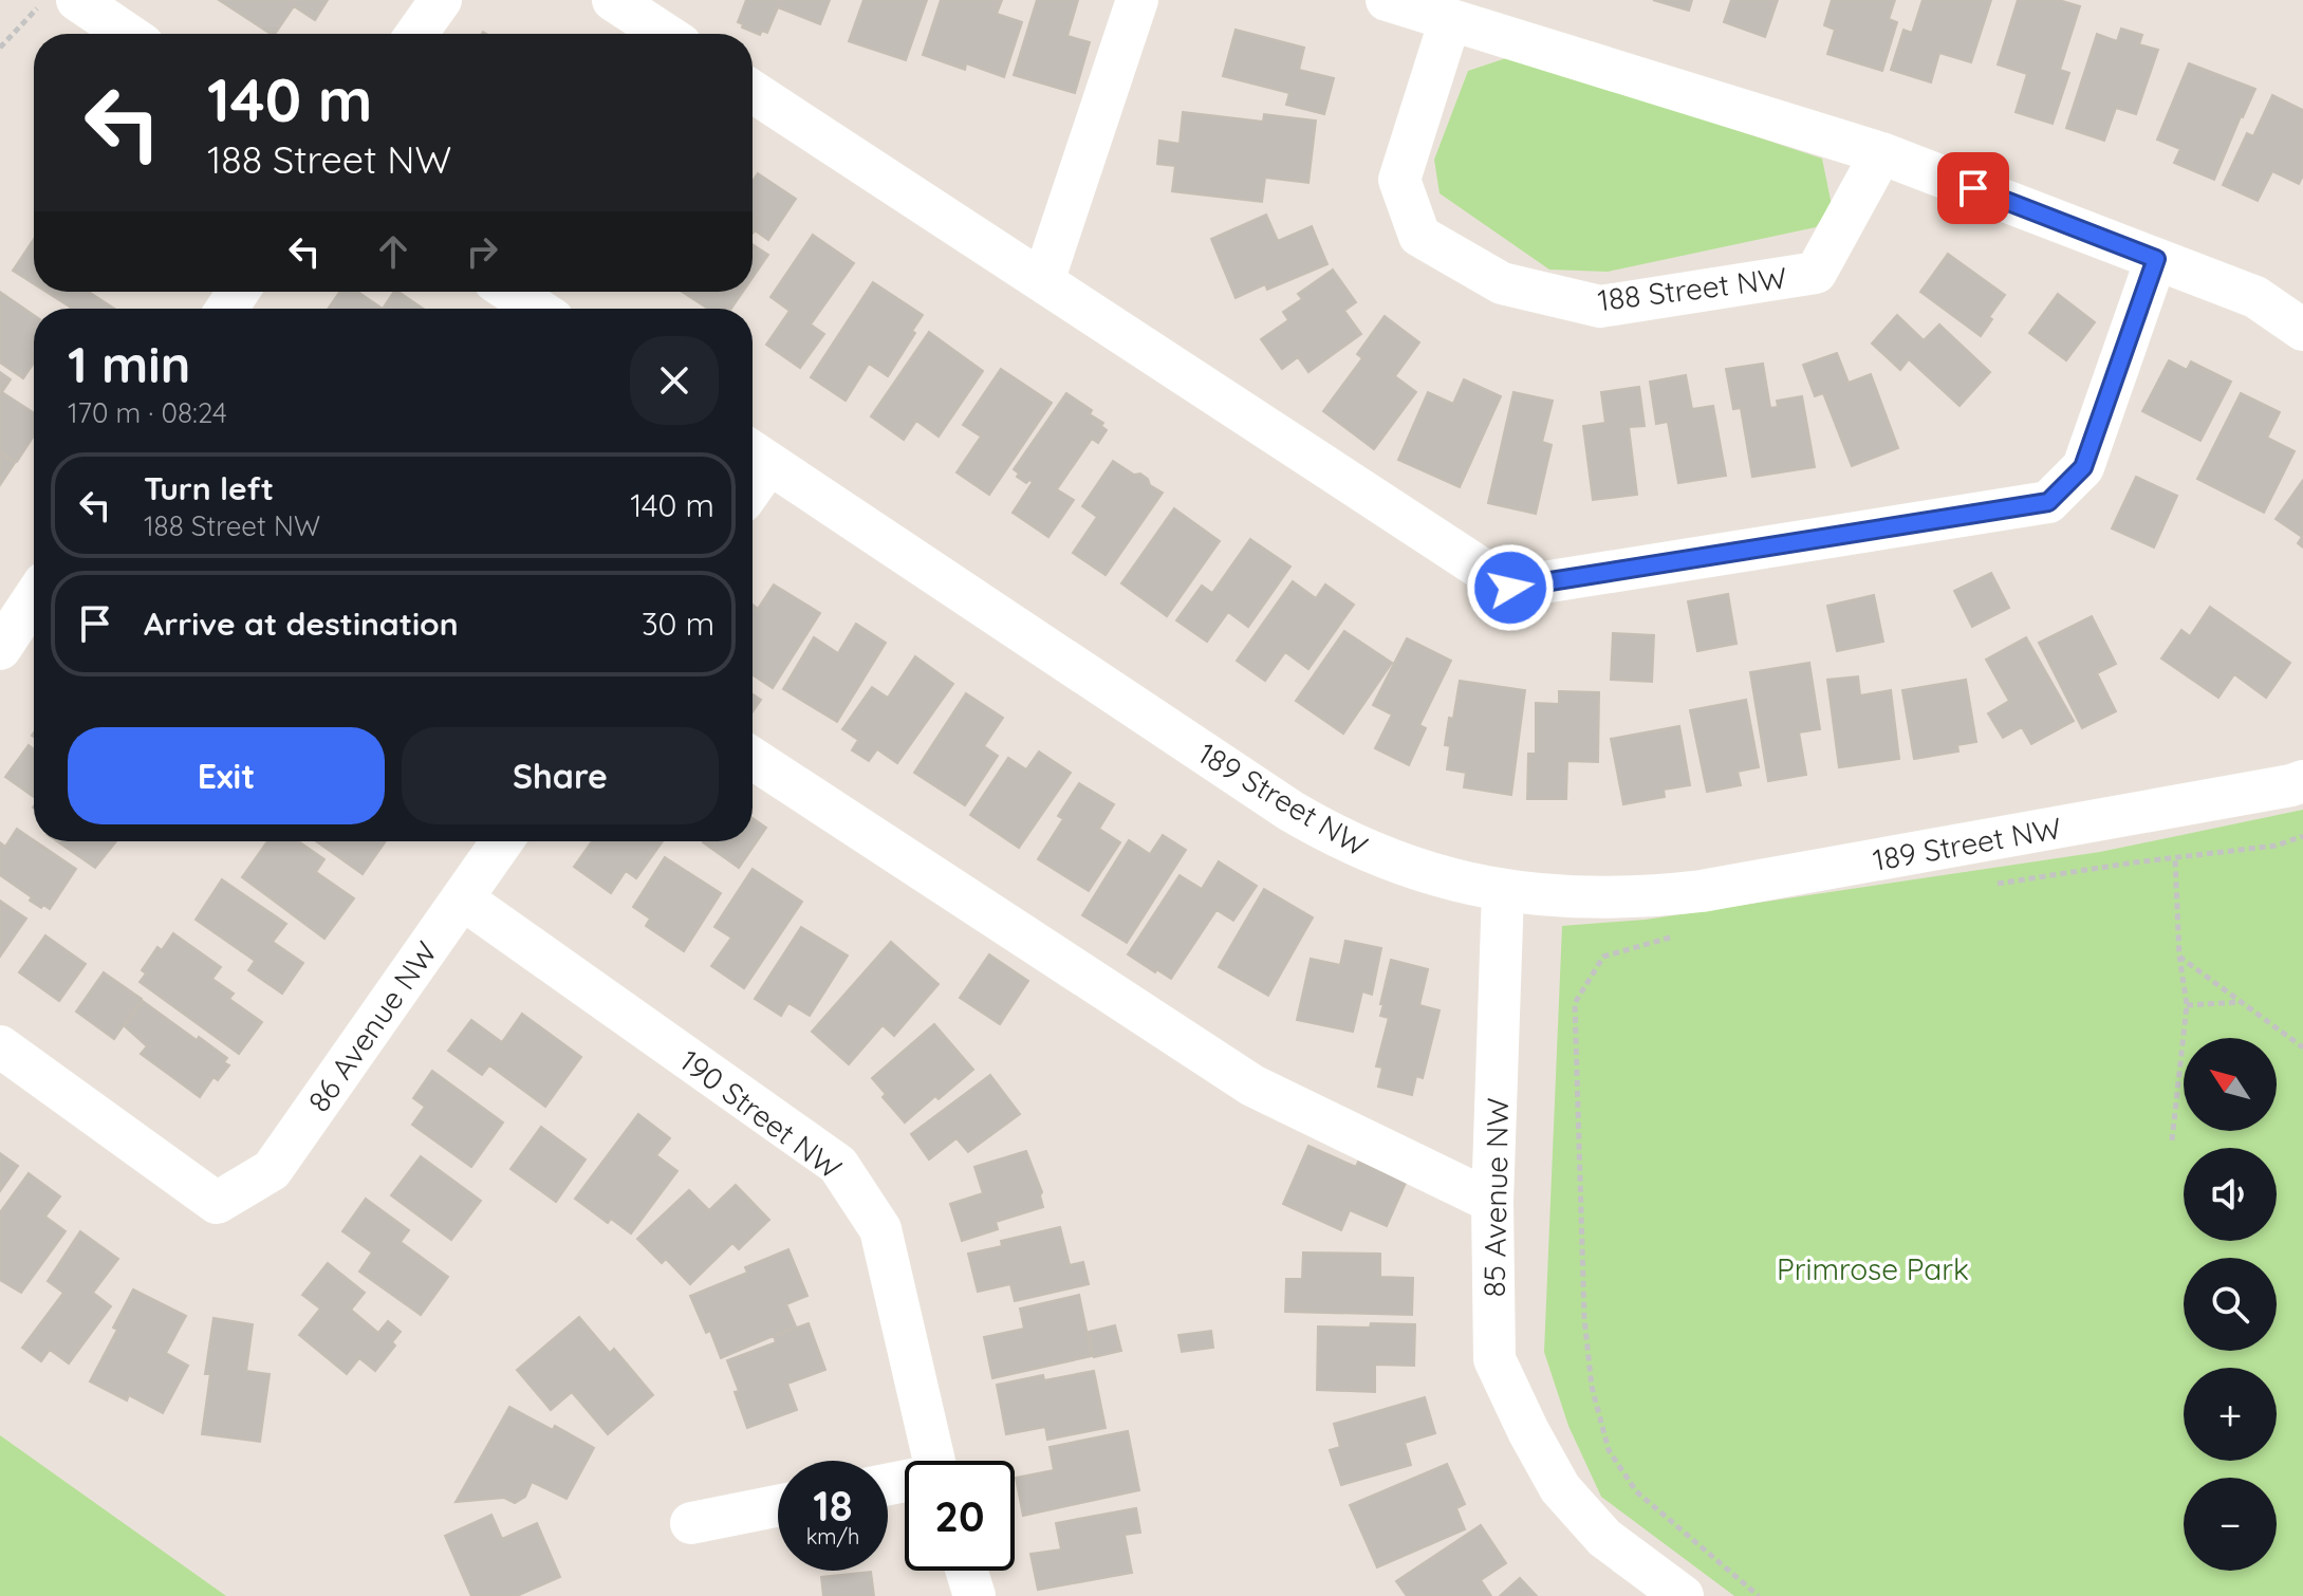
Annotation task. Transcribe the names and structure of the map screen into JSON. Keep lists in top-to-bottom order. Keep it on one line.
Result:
{"streets":{"street":["188 Street NW","189 Street NW","86 Avenue NW","190 Street NW","85 Avenue NW"]},"crossings":[["189 Street NW","85 Avenue NW"],["86 Avenue NW","190 Street NW"]],"parks":["Primrose Park"],"north":"top left","page":{"turn":["140 m","188 Street NW"],"heading":["1 min","170 m · 08:24"],"list":[{"name":"Turn left","note":"188 Street NW","value":"140 m"},{"name":"Arrive at destination","value":"30 m"}],"buttons":["Exit","Share"],"map_buttons":["+","−"],"speed":"18 km/h","limit":"20"}}
